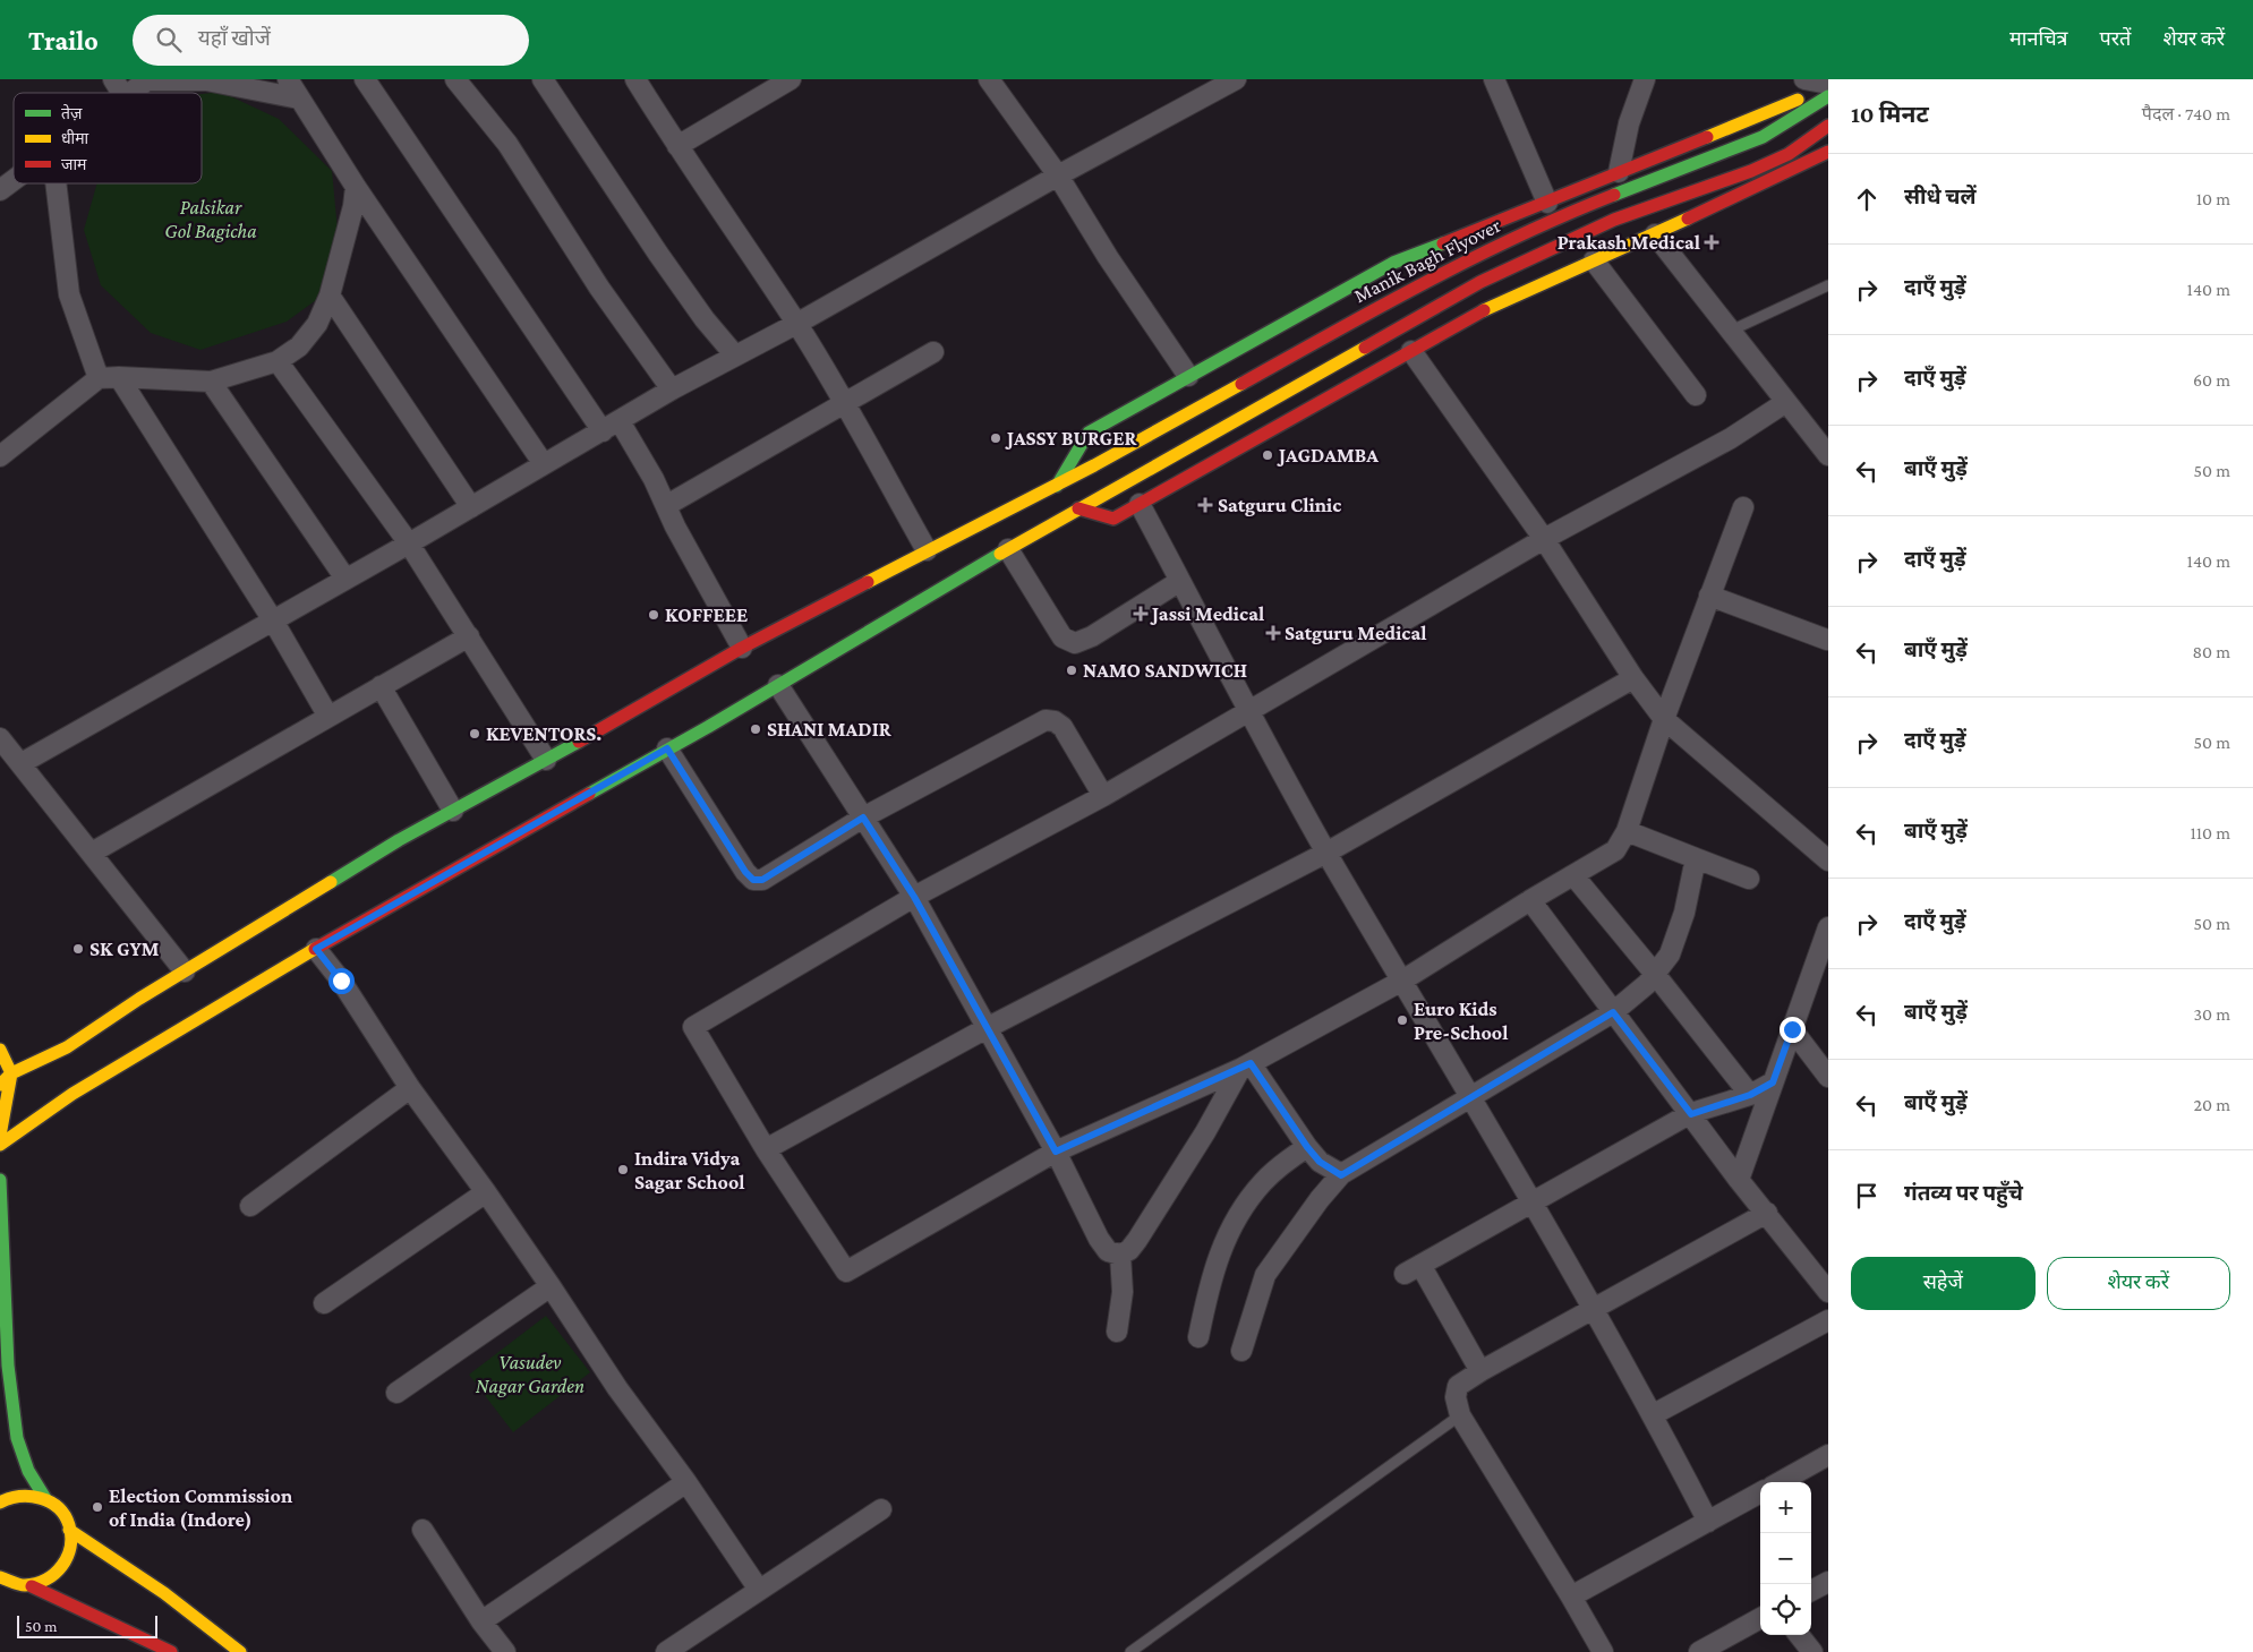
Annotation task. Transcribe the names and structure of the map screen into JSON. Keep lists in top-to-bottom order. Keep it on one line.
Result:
{"streets":{"main road":["Manik Bagh Flyover"]},"parks":["Palsikar Gol Bagicha","Vasudev Nagar Garden"],"places":{"health":["Prakash Medical","Satguru Clinic","Jassi Medical","Satguru Medical"],"other":["JASSY BURGER","JAGDAMBA","KOFFEEE","NAMO SANDWICH","SHANI MADIR","KEVENTORS.","SK GYM","Euro Kids Pre-School","Indira Vidya Sagar School","Election Commission of India (Indore)"]},"legend":["तेज़","धीमा","जाम"],"scale_bar":"50 m","page":{"header":"Trailo","search":"यहाँ खोजें","nav":["मानचित्र","परतें","शेयर करें"],"heading":["10 मिनट","पैदल · 740 m"],"list":[["सीधे चलें","10 m"],["दाएँ मुड़ें","140 m"],["दाएँ मुड़ें","60 m"],["बाएँ मुड़ें","50 m"],["दाएँ मुड़ें","140 m"],["बाएँ मुड़ें","80 m"],["दाएँ मुड़ें","50 m"],["बाएँ मुड़ें","110 m"],["दाएँ मुड़ें","50 m"],["बाएँ मुड़ें","30 m"],["बाएँ मुड़ें","20 m"],"गंतव्य पर पहुँचे"],"buttons":["सहेजें","शेयर करें"],"map_buttons":["+","−"],"scale":"50 m"}}
